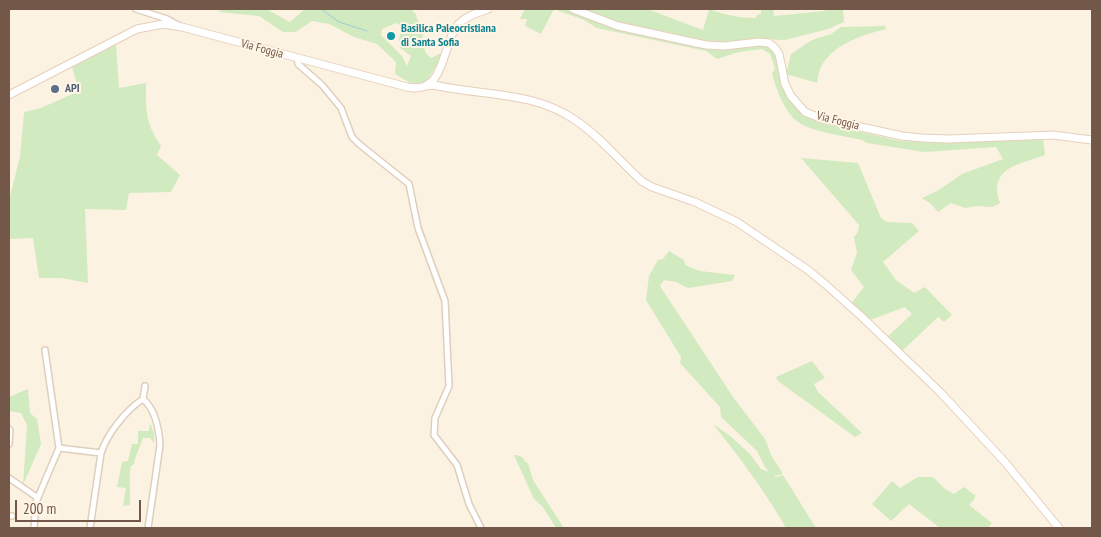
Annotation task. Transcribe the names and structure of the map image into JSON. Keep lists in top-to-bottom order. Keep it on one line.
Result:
{"streets":{"main road":["Via Foggia"]},"places":["Basilica Paleocristiana di Santa Sofia","API"],"scale_bar":"200 m"}
